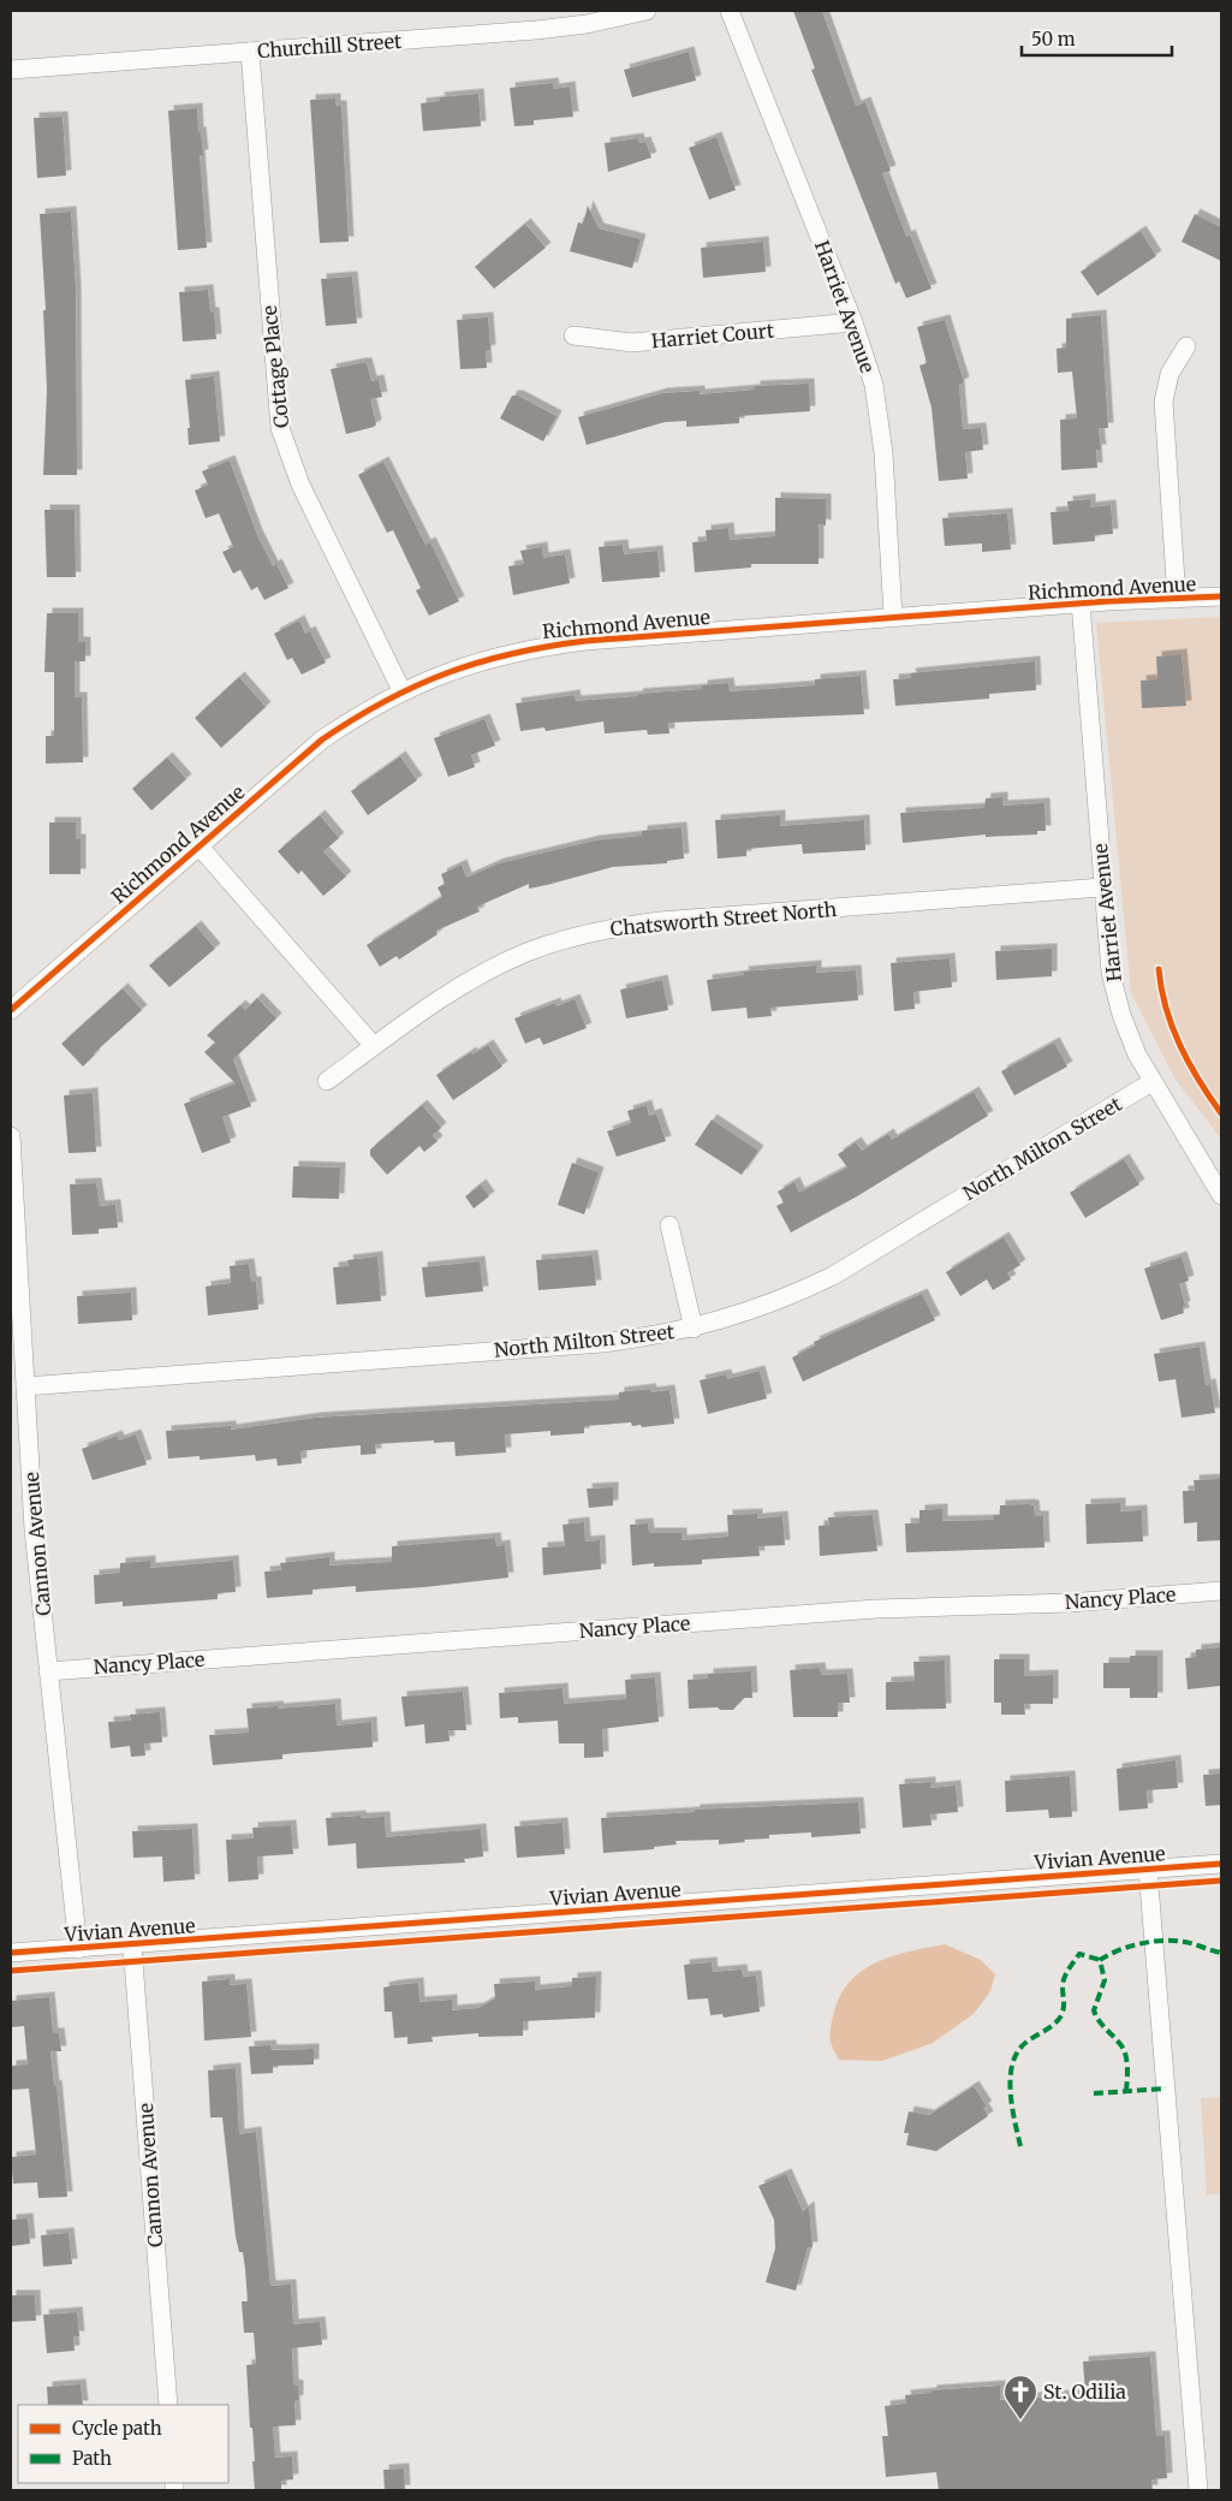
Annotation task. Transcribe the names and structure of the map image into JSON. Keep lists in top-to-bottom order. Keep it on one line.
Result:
{"streets":{"street":["Churchill Street","Harriet Avenue","Harriet Court","Cottage Place","Richmond Avenue","Chatsworth Street North","North Milton Street","Cannon Avenue","Nancy Place","Vivian Avenue"]},"crossings":[["Churchill Street","Cottage Place"],["Harriet Avenue","Harriet Court"],["Harriet Avenue","Richmond Avenue"],["Harriet Avenue","Chatsworth Street North"],["Harriet Avenue","North Milton Street"],["Cottage Place","Richmond Avenue"],["North Milton Street","Cannon Avenue"],["Cannon Avenue","Nancy Place"],["Cannon Avenue","Vivian Avenue"]],"places":{"church":["St. Odilia"]},"legend":["Cycle path","Path"],"scale_bar":"50 m"}
